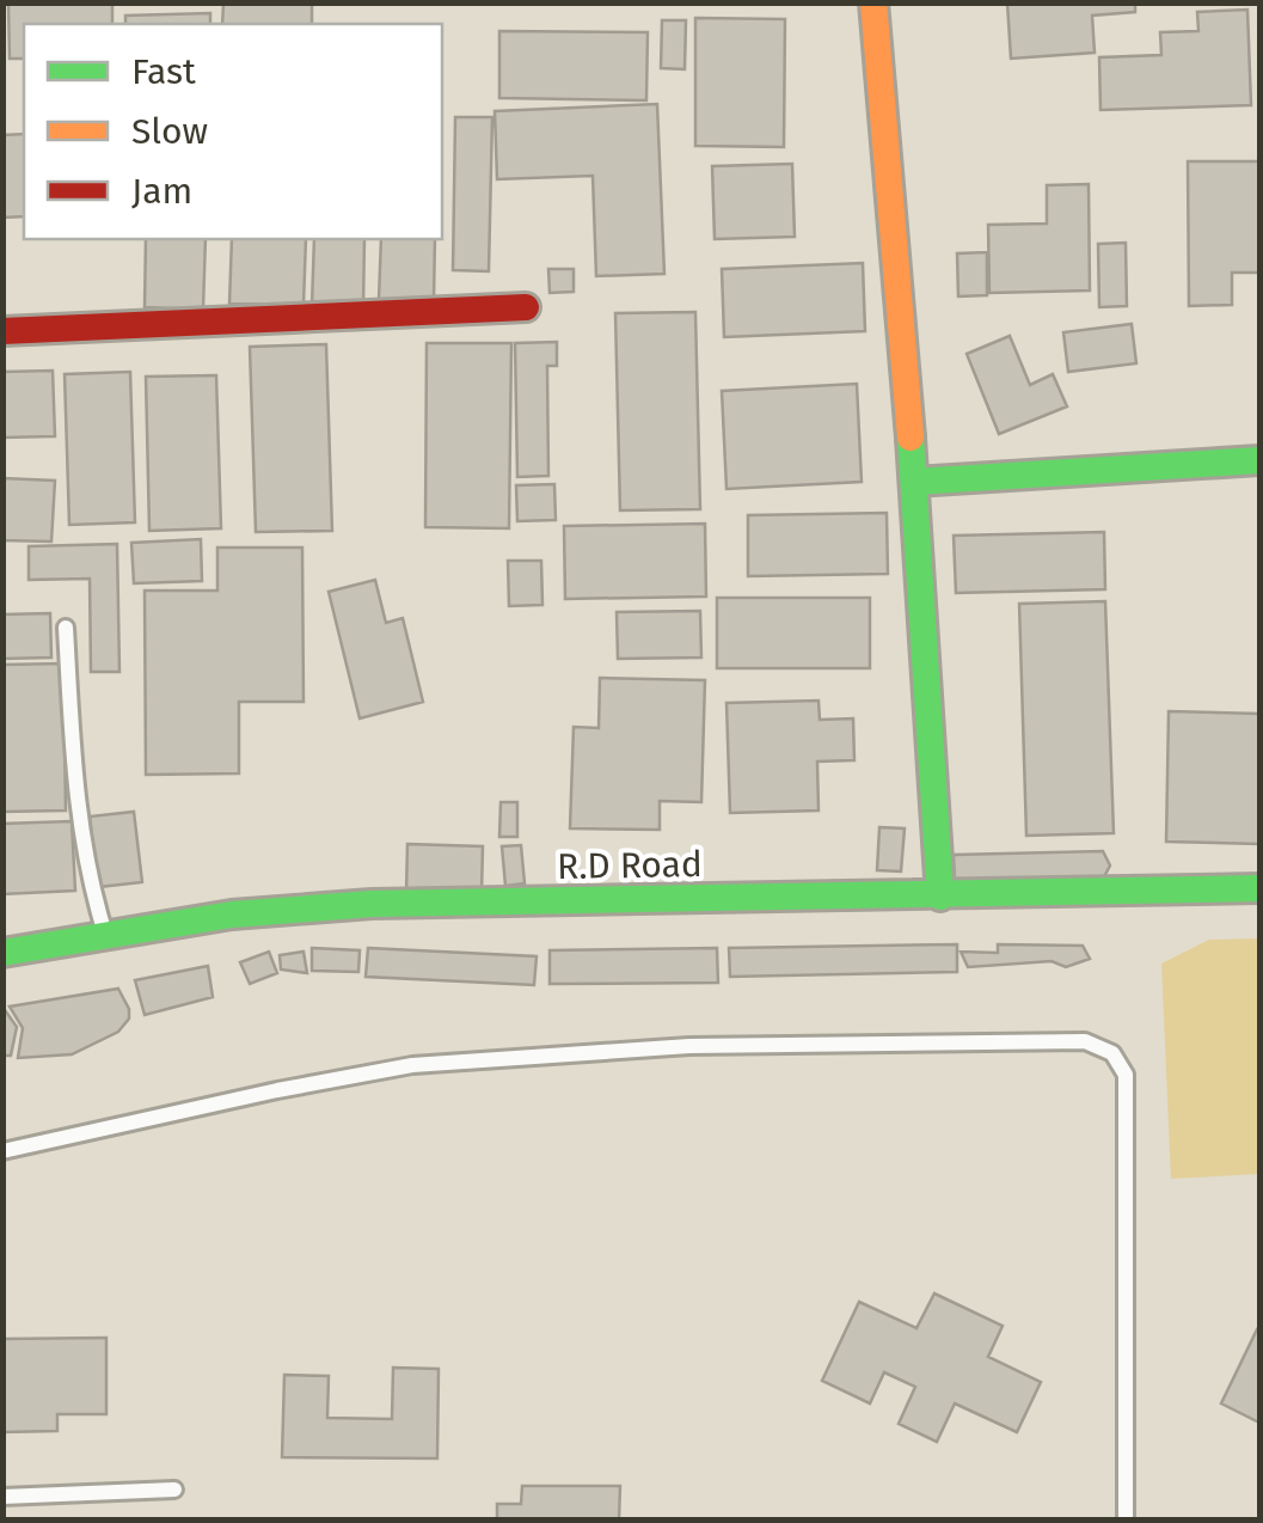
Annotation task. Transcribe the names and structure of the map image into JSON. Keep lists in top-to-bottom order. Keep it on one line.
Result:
{"streets":{"street":["R.D Road"]},"legend":["Fast","Slow","Jam"]}
